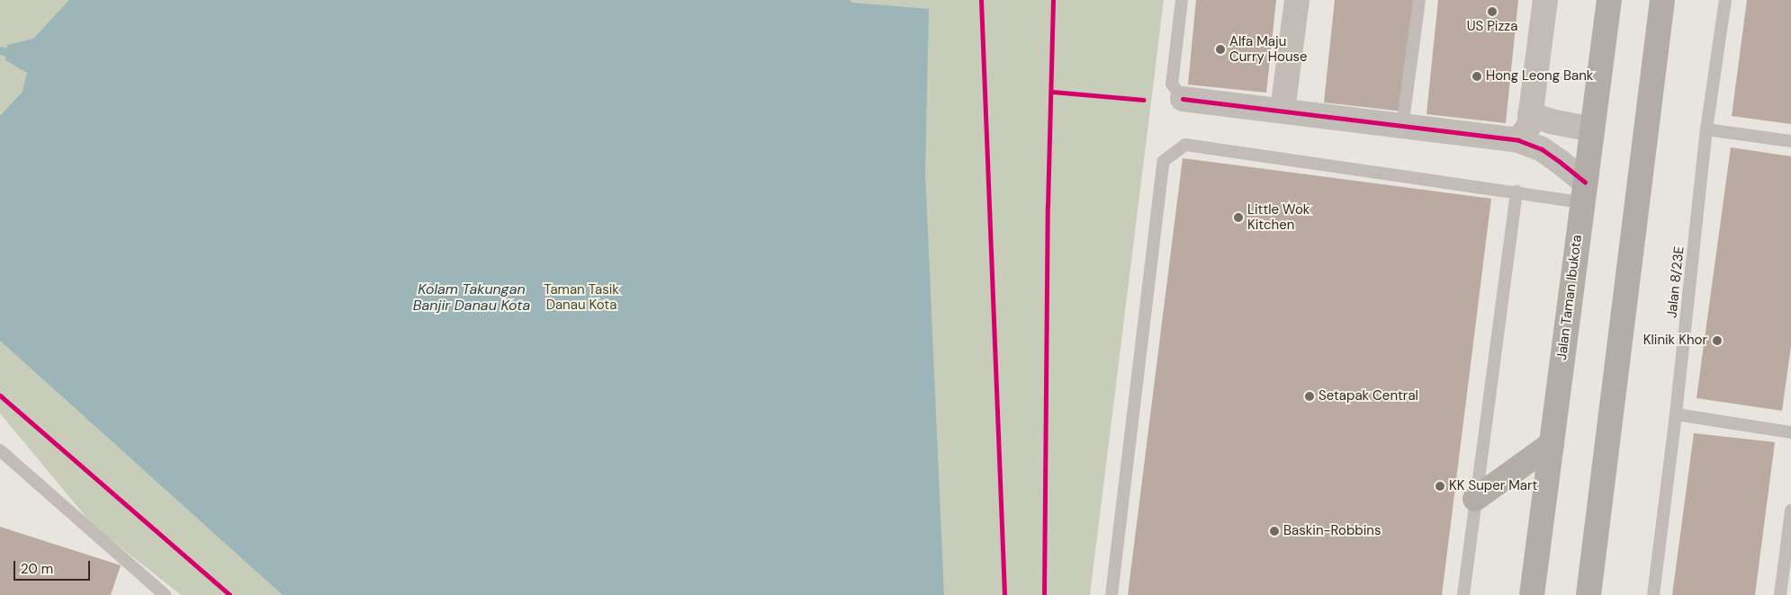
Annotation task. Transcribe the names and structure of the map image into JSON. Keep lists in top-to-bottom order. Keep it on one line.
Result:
{"streets":{"main road":["Jalan Taman Ibukota"],"lane":["Jalan 8/23E"]},"water":["Kolam Takungan Banjir Danau Kota"],"parks":["Taman Tasik Danau Kota"],"places":["US Pizza","Alfa Maju Curry House","Hong Leong Bank","Little Wok Kitchen","Klinik Khor","Setapak Central","KK Super Mart","Baskin-Robbins"],"scale_bar":"20 m"}
